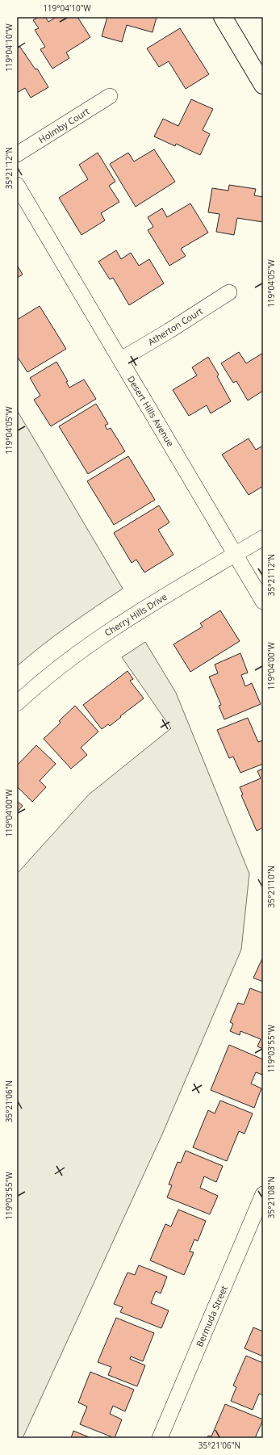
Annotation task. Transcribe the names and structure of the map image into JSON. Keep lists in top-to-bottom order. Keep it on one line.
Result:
{"streets":{"street":["Holmby Court","Atherton Court","Desert Hills Avenue","Cherry Hills Drive","Bermuda Street"]},"crossings":[["Atherton Court","Desert Hills Avenue"],["Desert Hills Avenue","Cherry Hills Drive"]],"coordinates":["119°04'10\"W","35°21'12\"N","119°04'05\"W","119°04'00\"W","35°21'10\"N","119°03'55\"W","35°21'06\"N","35°21'08\"N"]}
